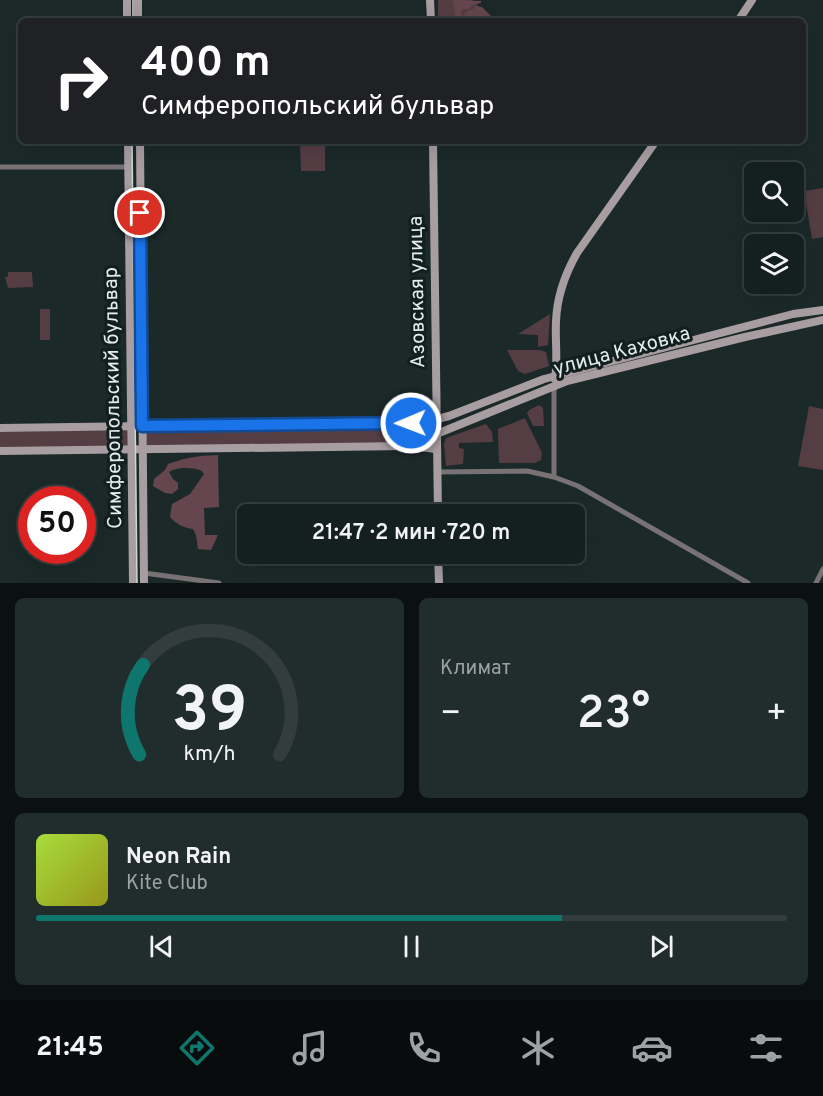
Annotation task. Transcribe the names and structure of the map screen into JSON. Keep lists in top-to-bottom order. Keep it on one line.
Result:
{"streets":{"main road":["Азовская улица","улица Каховка","Симферопольский бульвар"]},"crossings":[["Азовская улица","улица Каховка"],["улица Каховка","Симферопольский бульвар"]],"page":{"turn":["400 m","Симферопольский бульвар"],"limit":"50","trip":"21:47 · 2 мин · 720 m","tile":"Климат","heat":["−","23°","+"],"song":["Neon Rain","Kite Club"],"tabs":"21:45","gauge":["39","km/h"]}}
